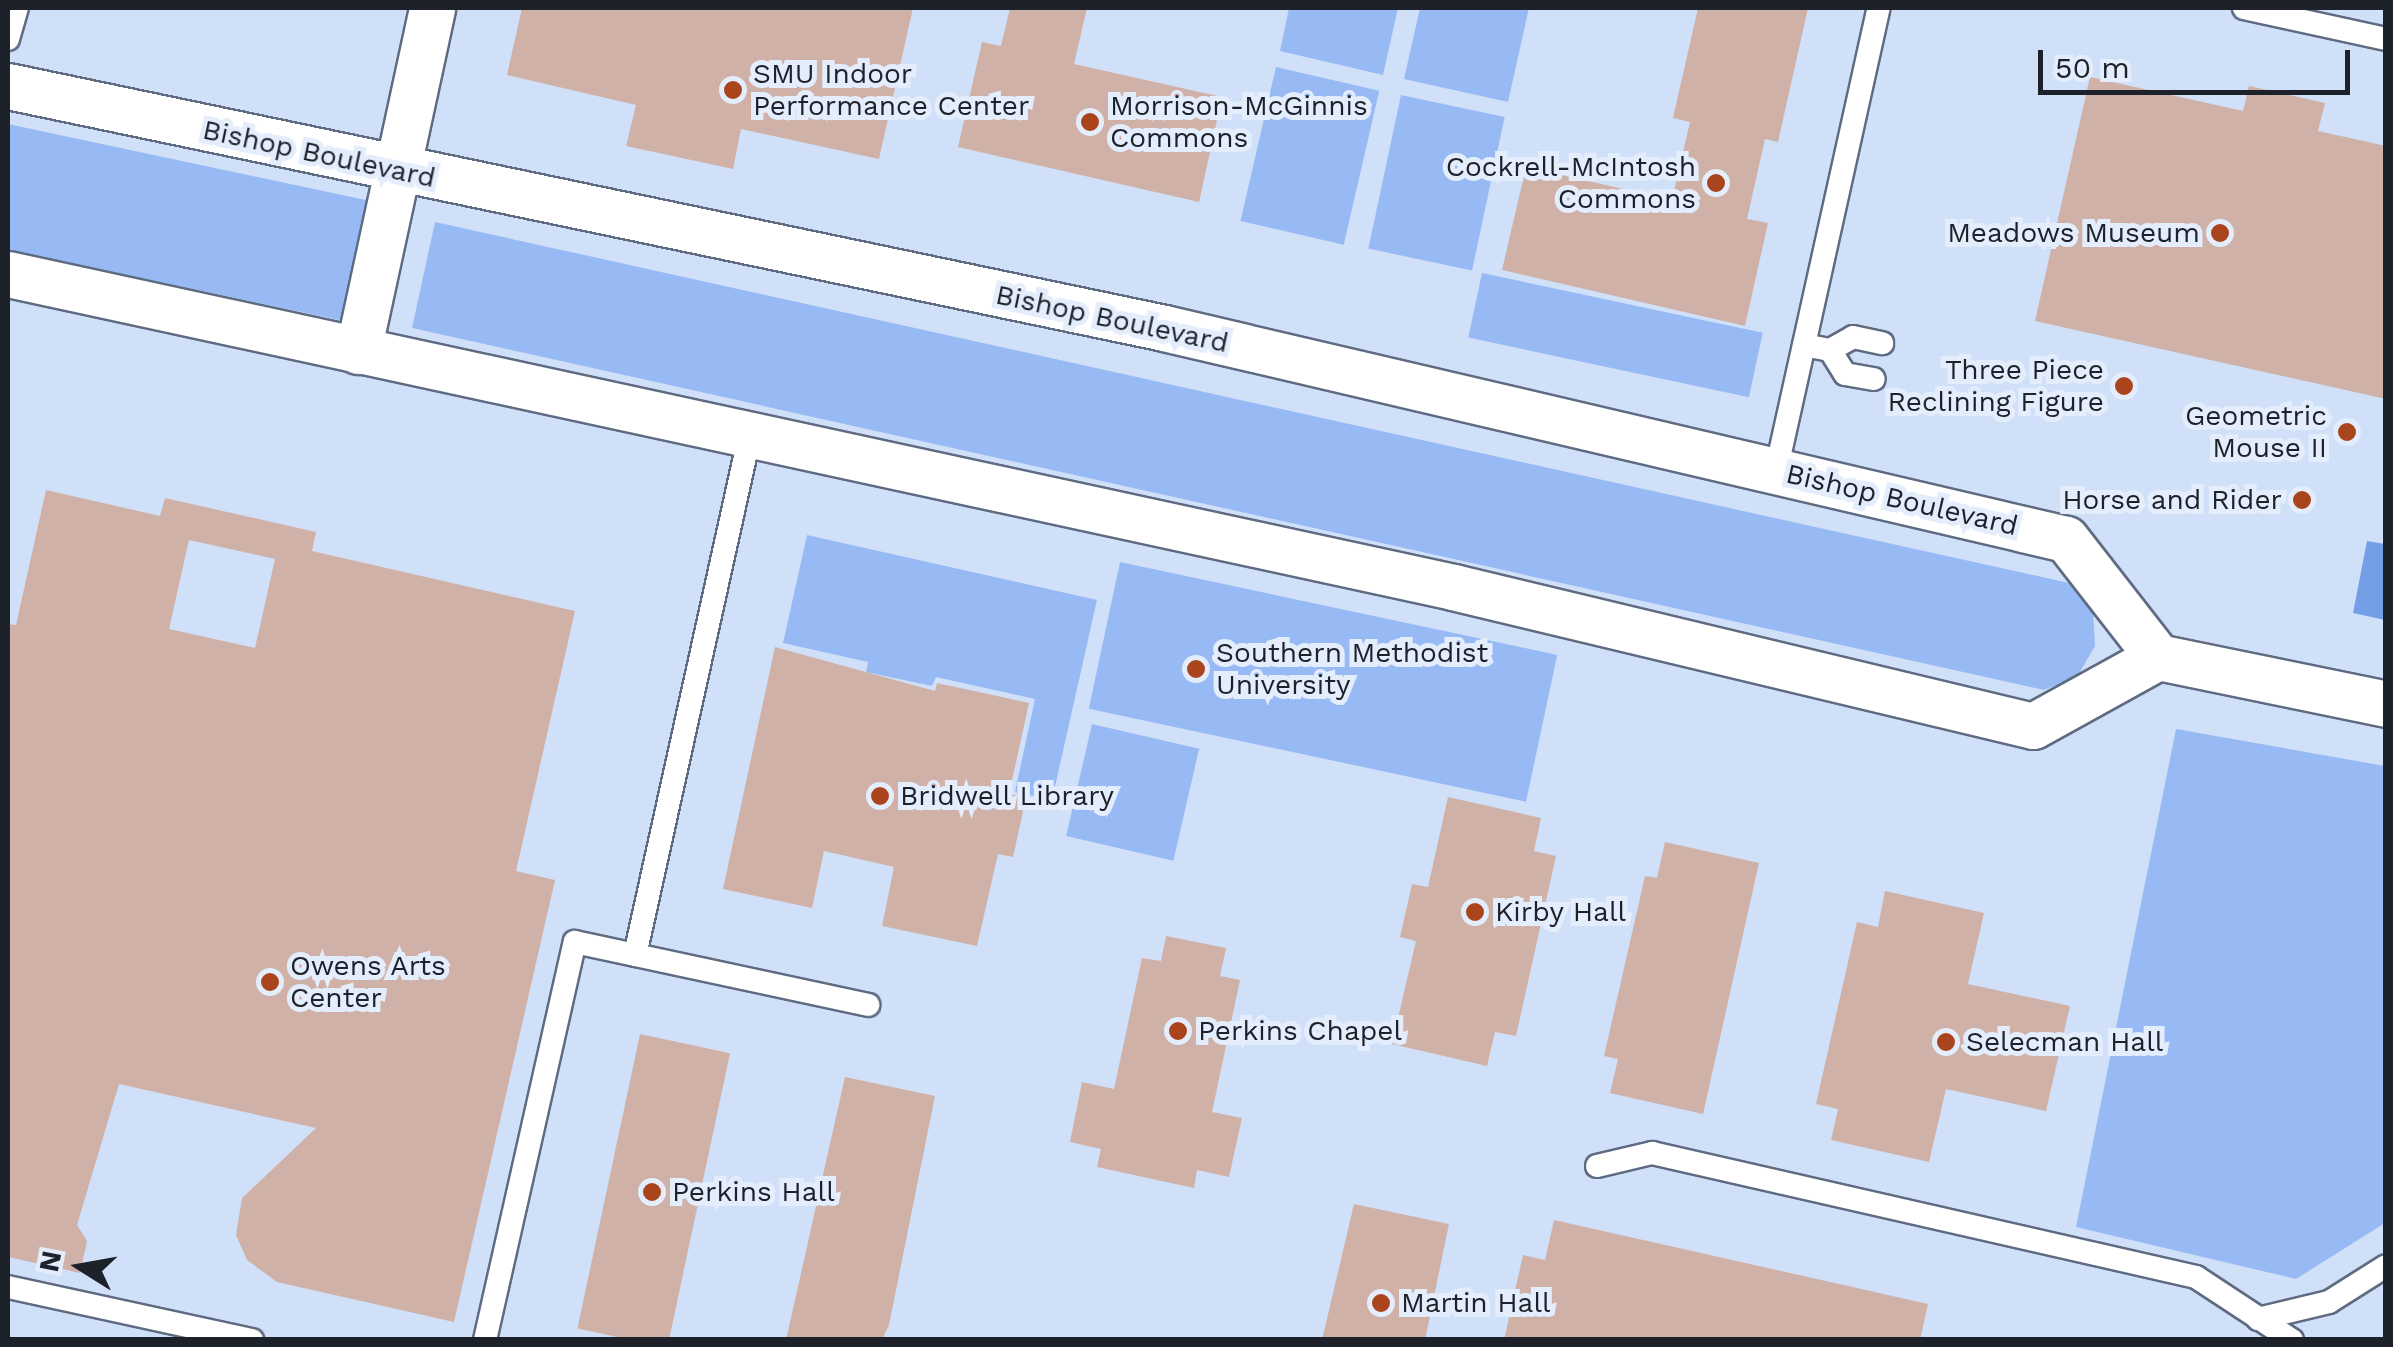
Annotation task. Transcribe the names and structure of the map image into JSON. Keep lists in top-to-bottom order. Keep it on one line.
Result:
{"streets":{"street":["Bishop Boulevard"]},"places":["SMU Indoor Performance Center","Morrison-McGinnis Commons","Cockrell-McIntosh Commons","Meadows Museum","Three Piece Reclining Figure","Geometric Mouse II","Horse and Rider","Southern Methodist University","Bridwell Library","Kirby Hall","Owens Arts Center","Perkins Chapel","Selecman Hall","Perkins Hall","Martin Hall"],"scale_bar":"50 m","north":"left"}
